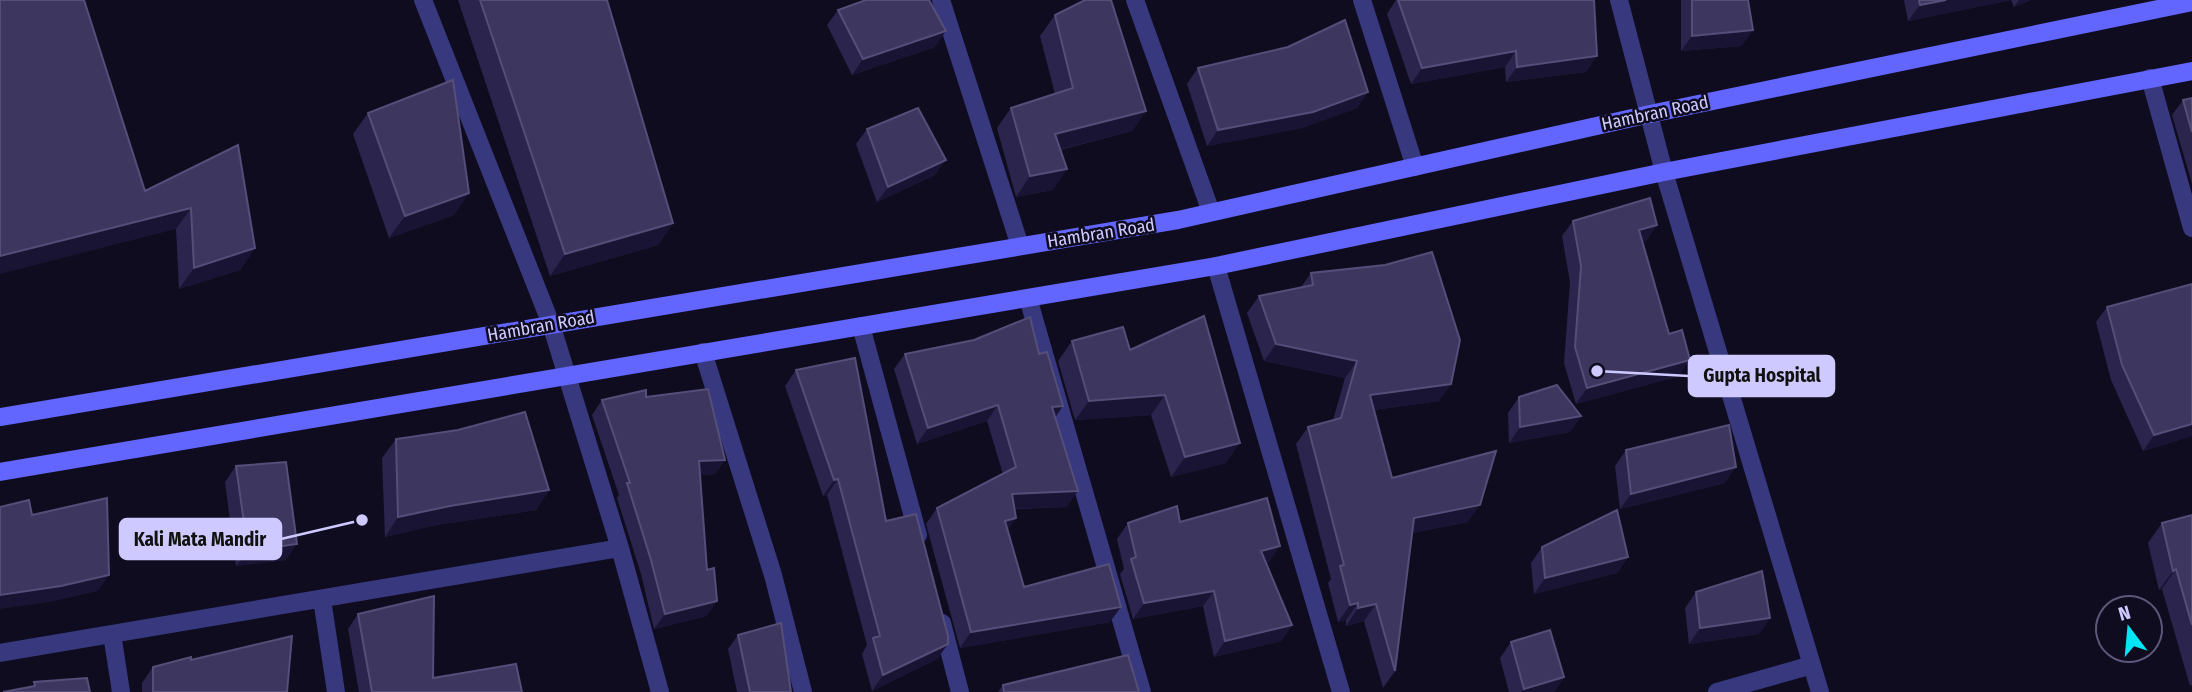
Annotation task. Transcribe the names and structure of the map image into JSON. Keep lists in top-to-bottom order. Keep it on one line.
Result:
{"streets":{"main road":["Hambran Road"]},"places":["Gupta Hospital","Kali Mata Mandir"],"north":"top"}
